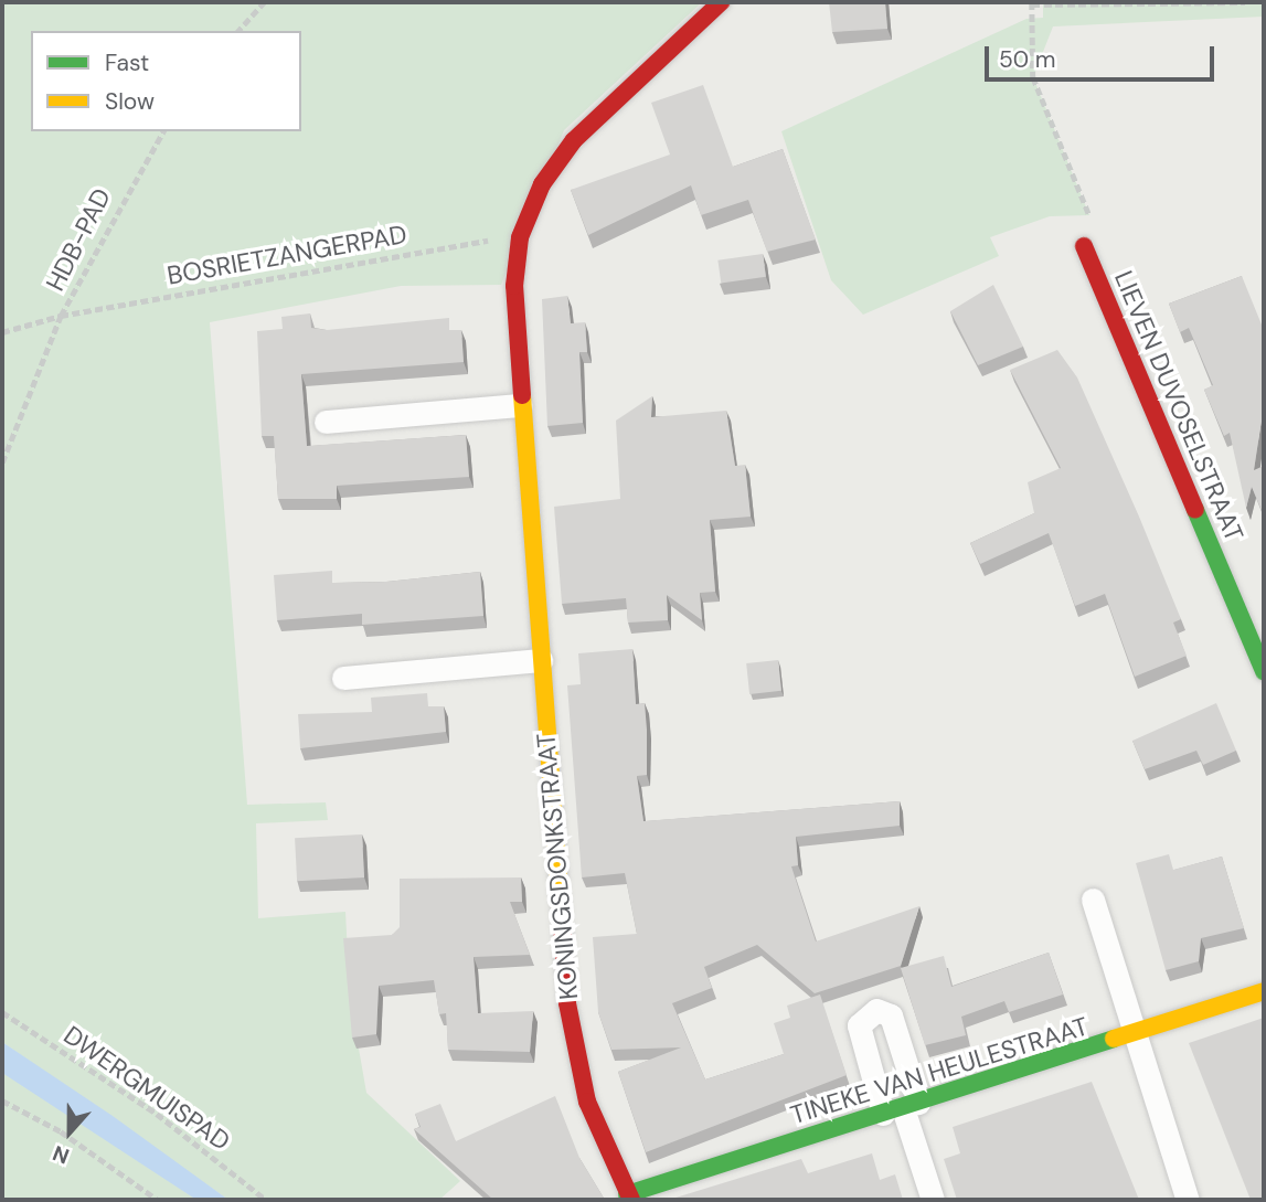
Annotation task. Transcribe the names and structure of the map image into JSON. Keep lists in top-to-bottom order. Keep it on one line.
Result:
{"streets":{"street":["LIEVEN DUVOSELSTRAAT","KONINGSDONKSTRAAT","TINEKE VAN HEULESTRAAT"],"path":["HDB-PAD","BOSRIETZANGERPAD","DWERGMUISPAD"]},"crossings":[["HDB-PAD","BOSRIETZANGERPAD"],["BOSRIETZANGERPAD","KONINGSDONKSTRAAT"],["KONINGSDONKSTRAAT","TINEKE VAN HEULESTRAAT"]],"legend":["Fast","Slow"],"scale_bar":"50 m","north":"bottom"}
